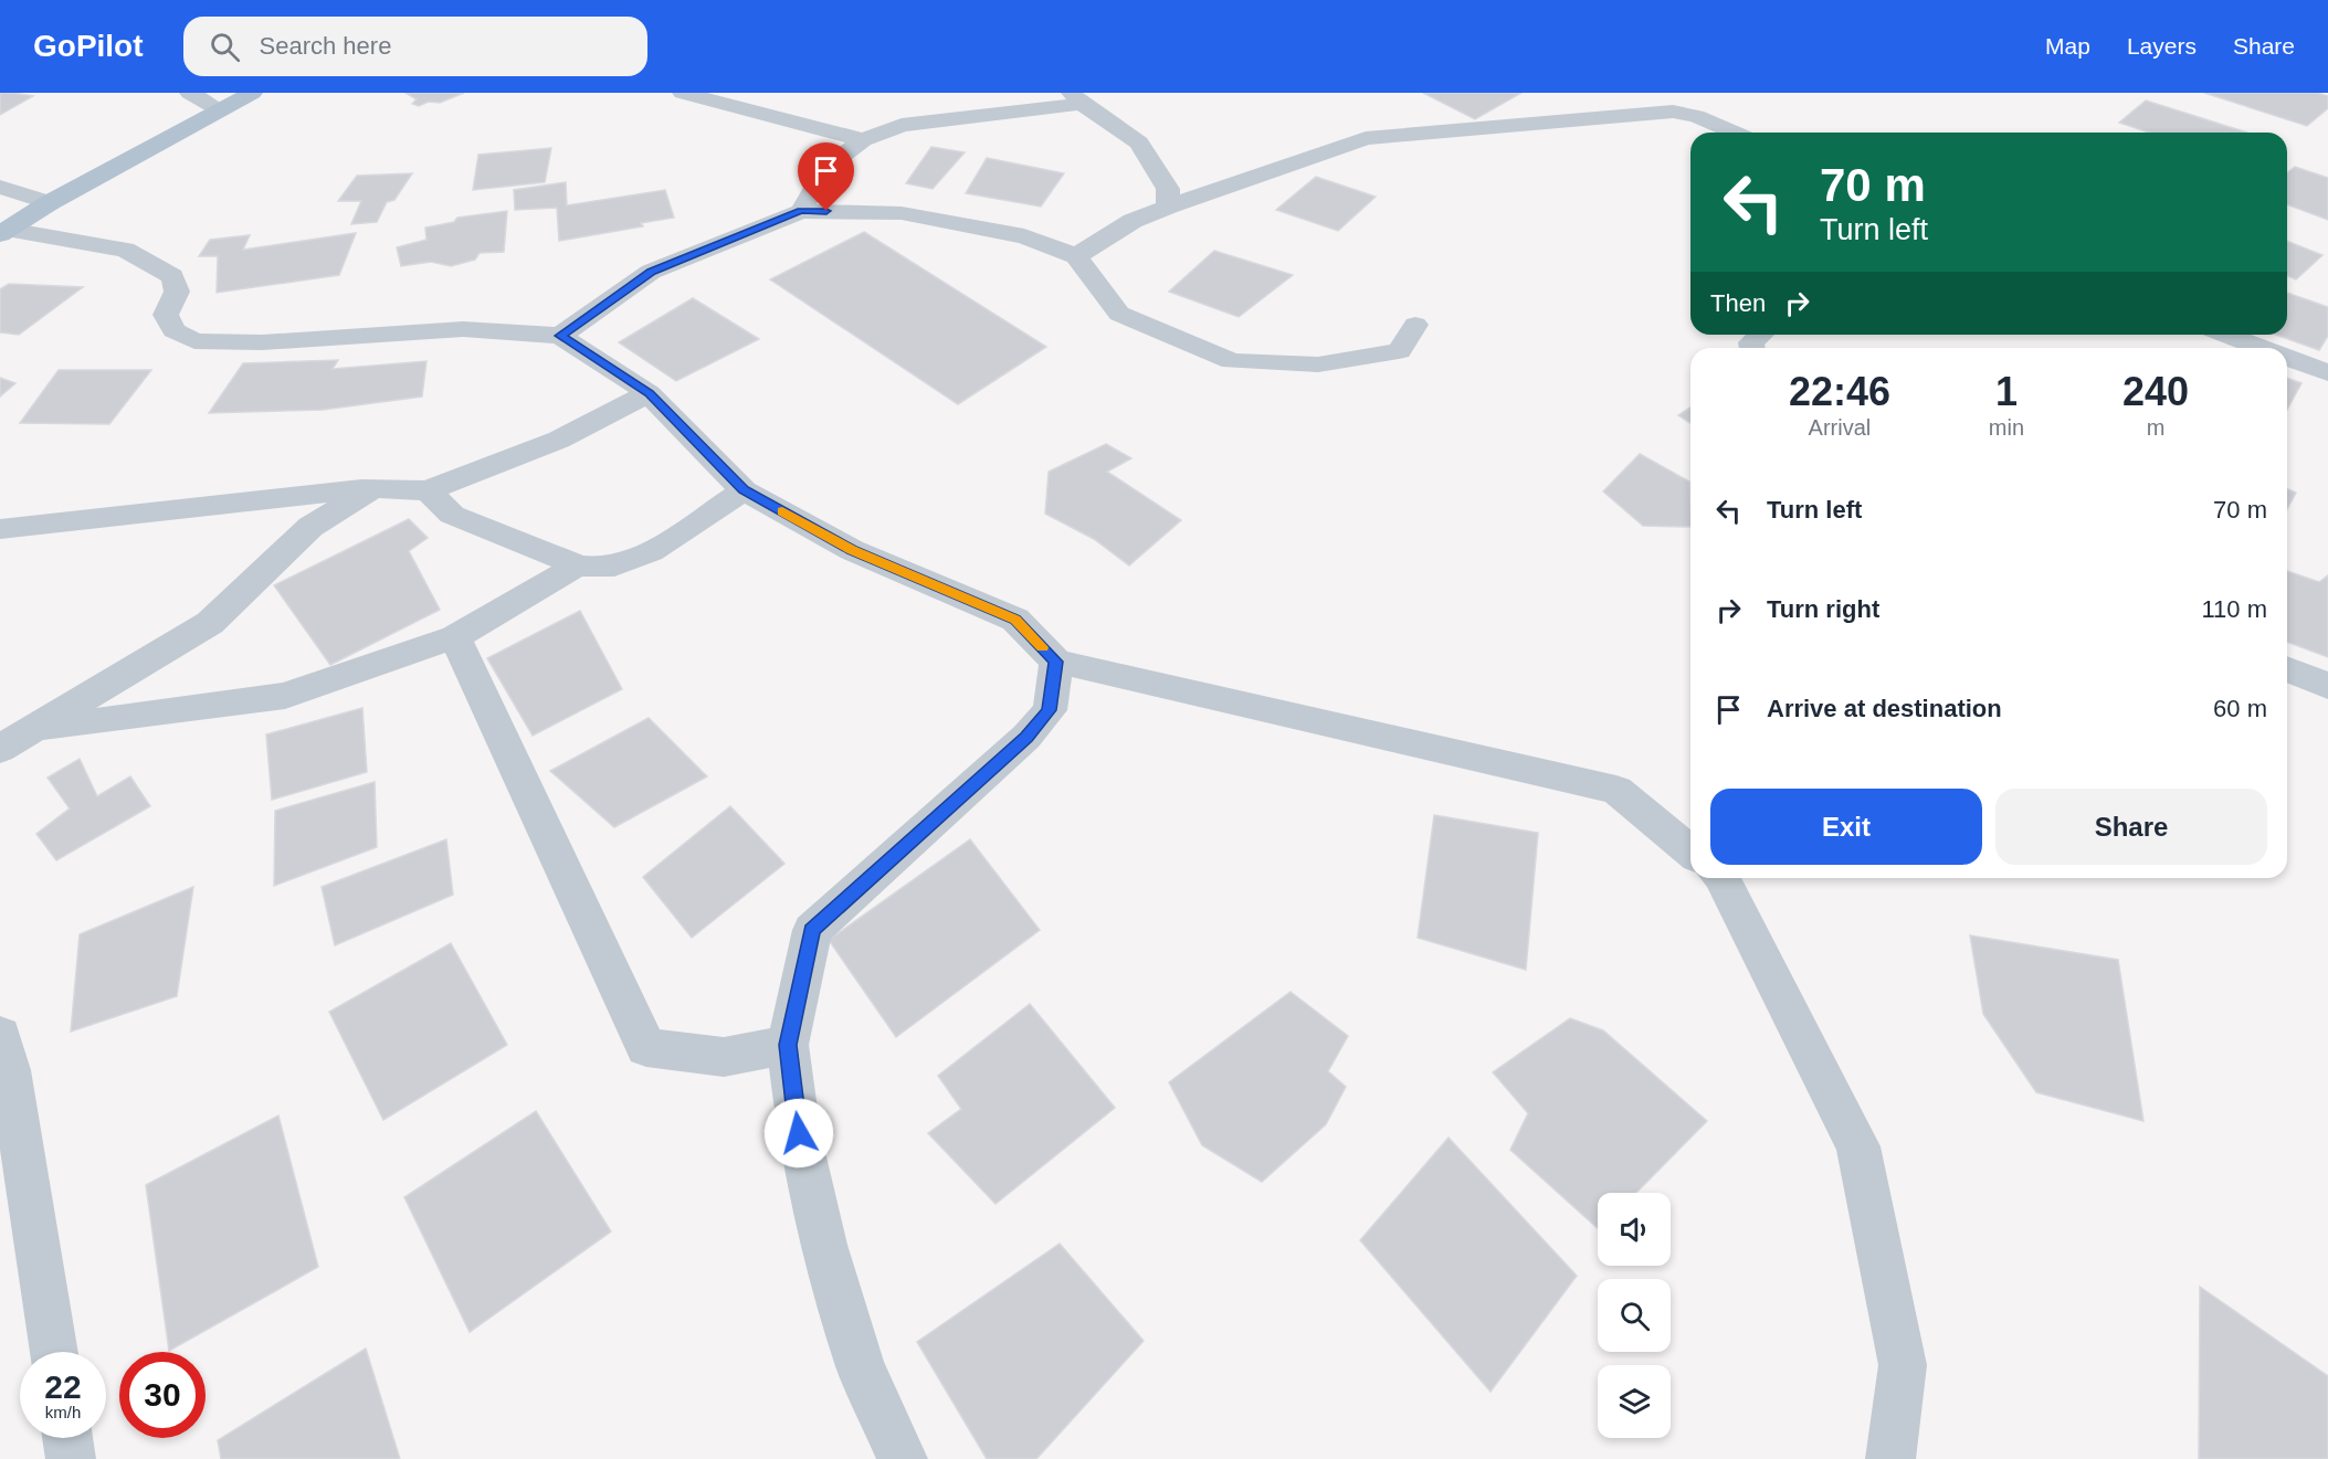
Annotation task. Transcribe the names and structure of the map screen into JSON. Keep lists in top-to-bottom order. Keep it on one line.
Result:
{"page":{"header":"GoPilot","search":"Search here","nav":["Map","Layers","Share"],"turn":["70 m","Turn left"],"then":"Then","eta":["22:46","Arrival","1","min","240","m"],"list":[{"name":"Turn left","value":"70 m"},{"name":"Turn right","value":"110 m"},{"name":"Arrive at destination","value":"60 m"}],"buttons":["Exit","Share"],"speed":"22 km/h","limit":"30"}}
